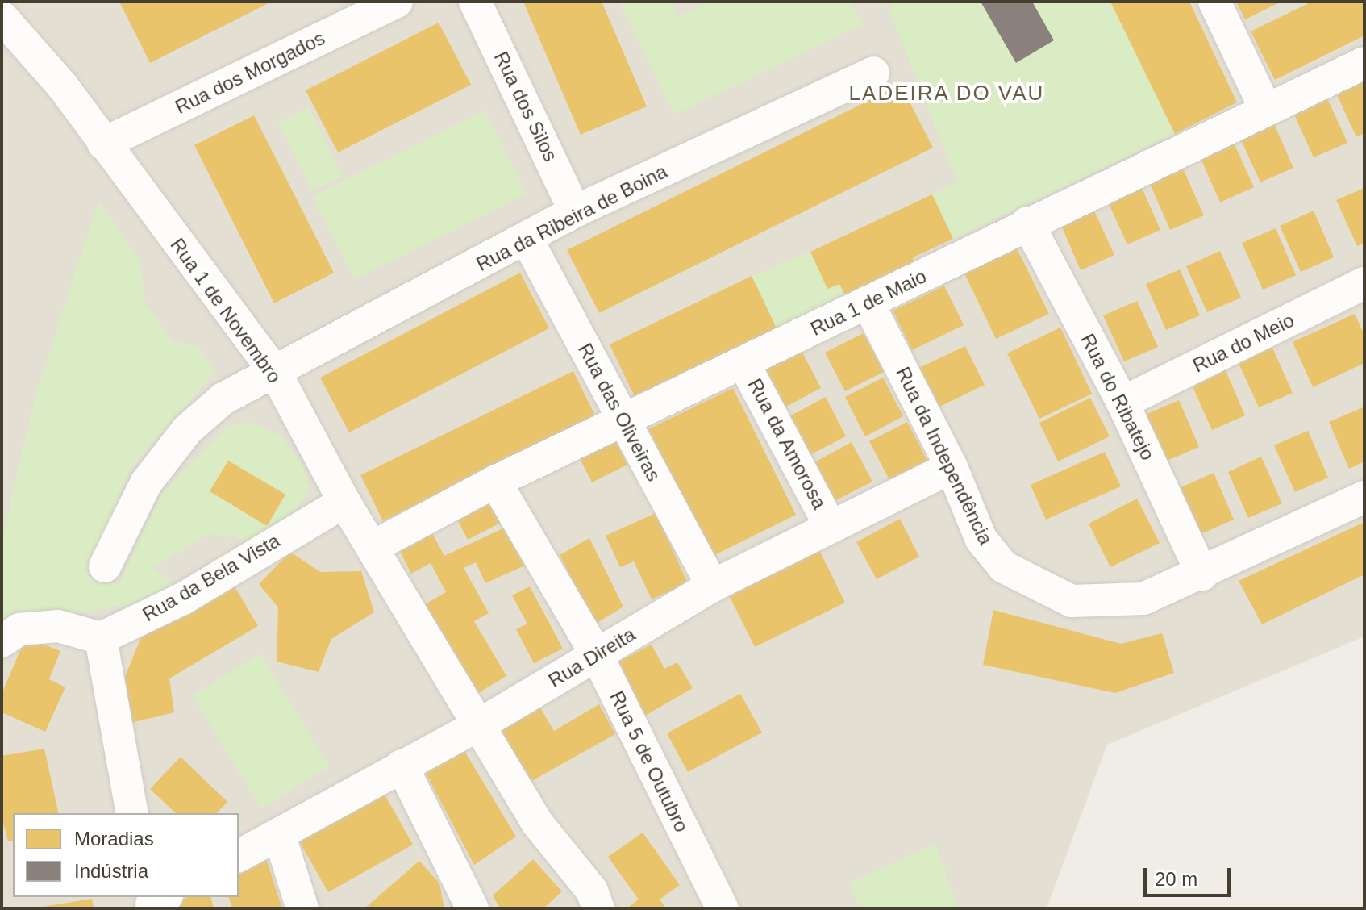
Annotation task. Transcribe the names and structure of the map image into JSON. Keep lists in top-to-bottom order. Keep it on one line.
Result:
{"streets":{"street":["Rua dos Morgados","Rua dos Silos","Rua da Ribeira de Boina","Rua 1 de Maio","Rua 1 de Novembro","Rua do Meio","Rua do Ribatejo","Rua das Oliveiras","Rua da Amorosa","Rua da Independência","Rua da Bela Vista","Rua Direita","Rua 5 de Outubro"]},"crossings":[["Rua dos Morgados","Rua 1 de Novembro"],["Rua dos Silos","Rua da Ribeira de Boina"],["Rua da Ribeira de Boina","Rua 1 de Novembro"],["Rua da Ribeira de Boina","Rua das Oliveiras"],["Rua 1 de Maio","Rua 1 de Novembro"],["Rua 1 de Maio","Rua do Ribatejo"],["Rua 1 de Maio","Rua das Oliveiras"],["Rua 1 de Maio","Rua da Amorosa"],["Rua 1 de Maio","Rua da Independência"],["Rua 1 de Maio","Rua 5 de Outubro"],["Rua 1 de Novembro","Rua da Bela Vista"],["Rua 1 de Novembro","Rua Direita"],["Rua do Meio","Rua do Ribatejo"],["Rua do Ribatejo","Rua da Independência"],["Rua das Oliveiras","Rua Direita"],["Rua da Amorosa","Rua Direita"],["Rua da Independência","Rua Direita"],["Rua Direita","Rua 5 de Outubro"]],"districts":["LADEIRA DO VAU"],"legend":["Moradias","Indústria"],"scale_bar":"20 m"}
